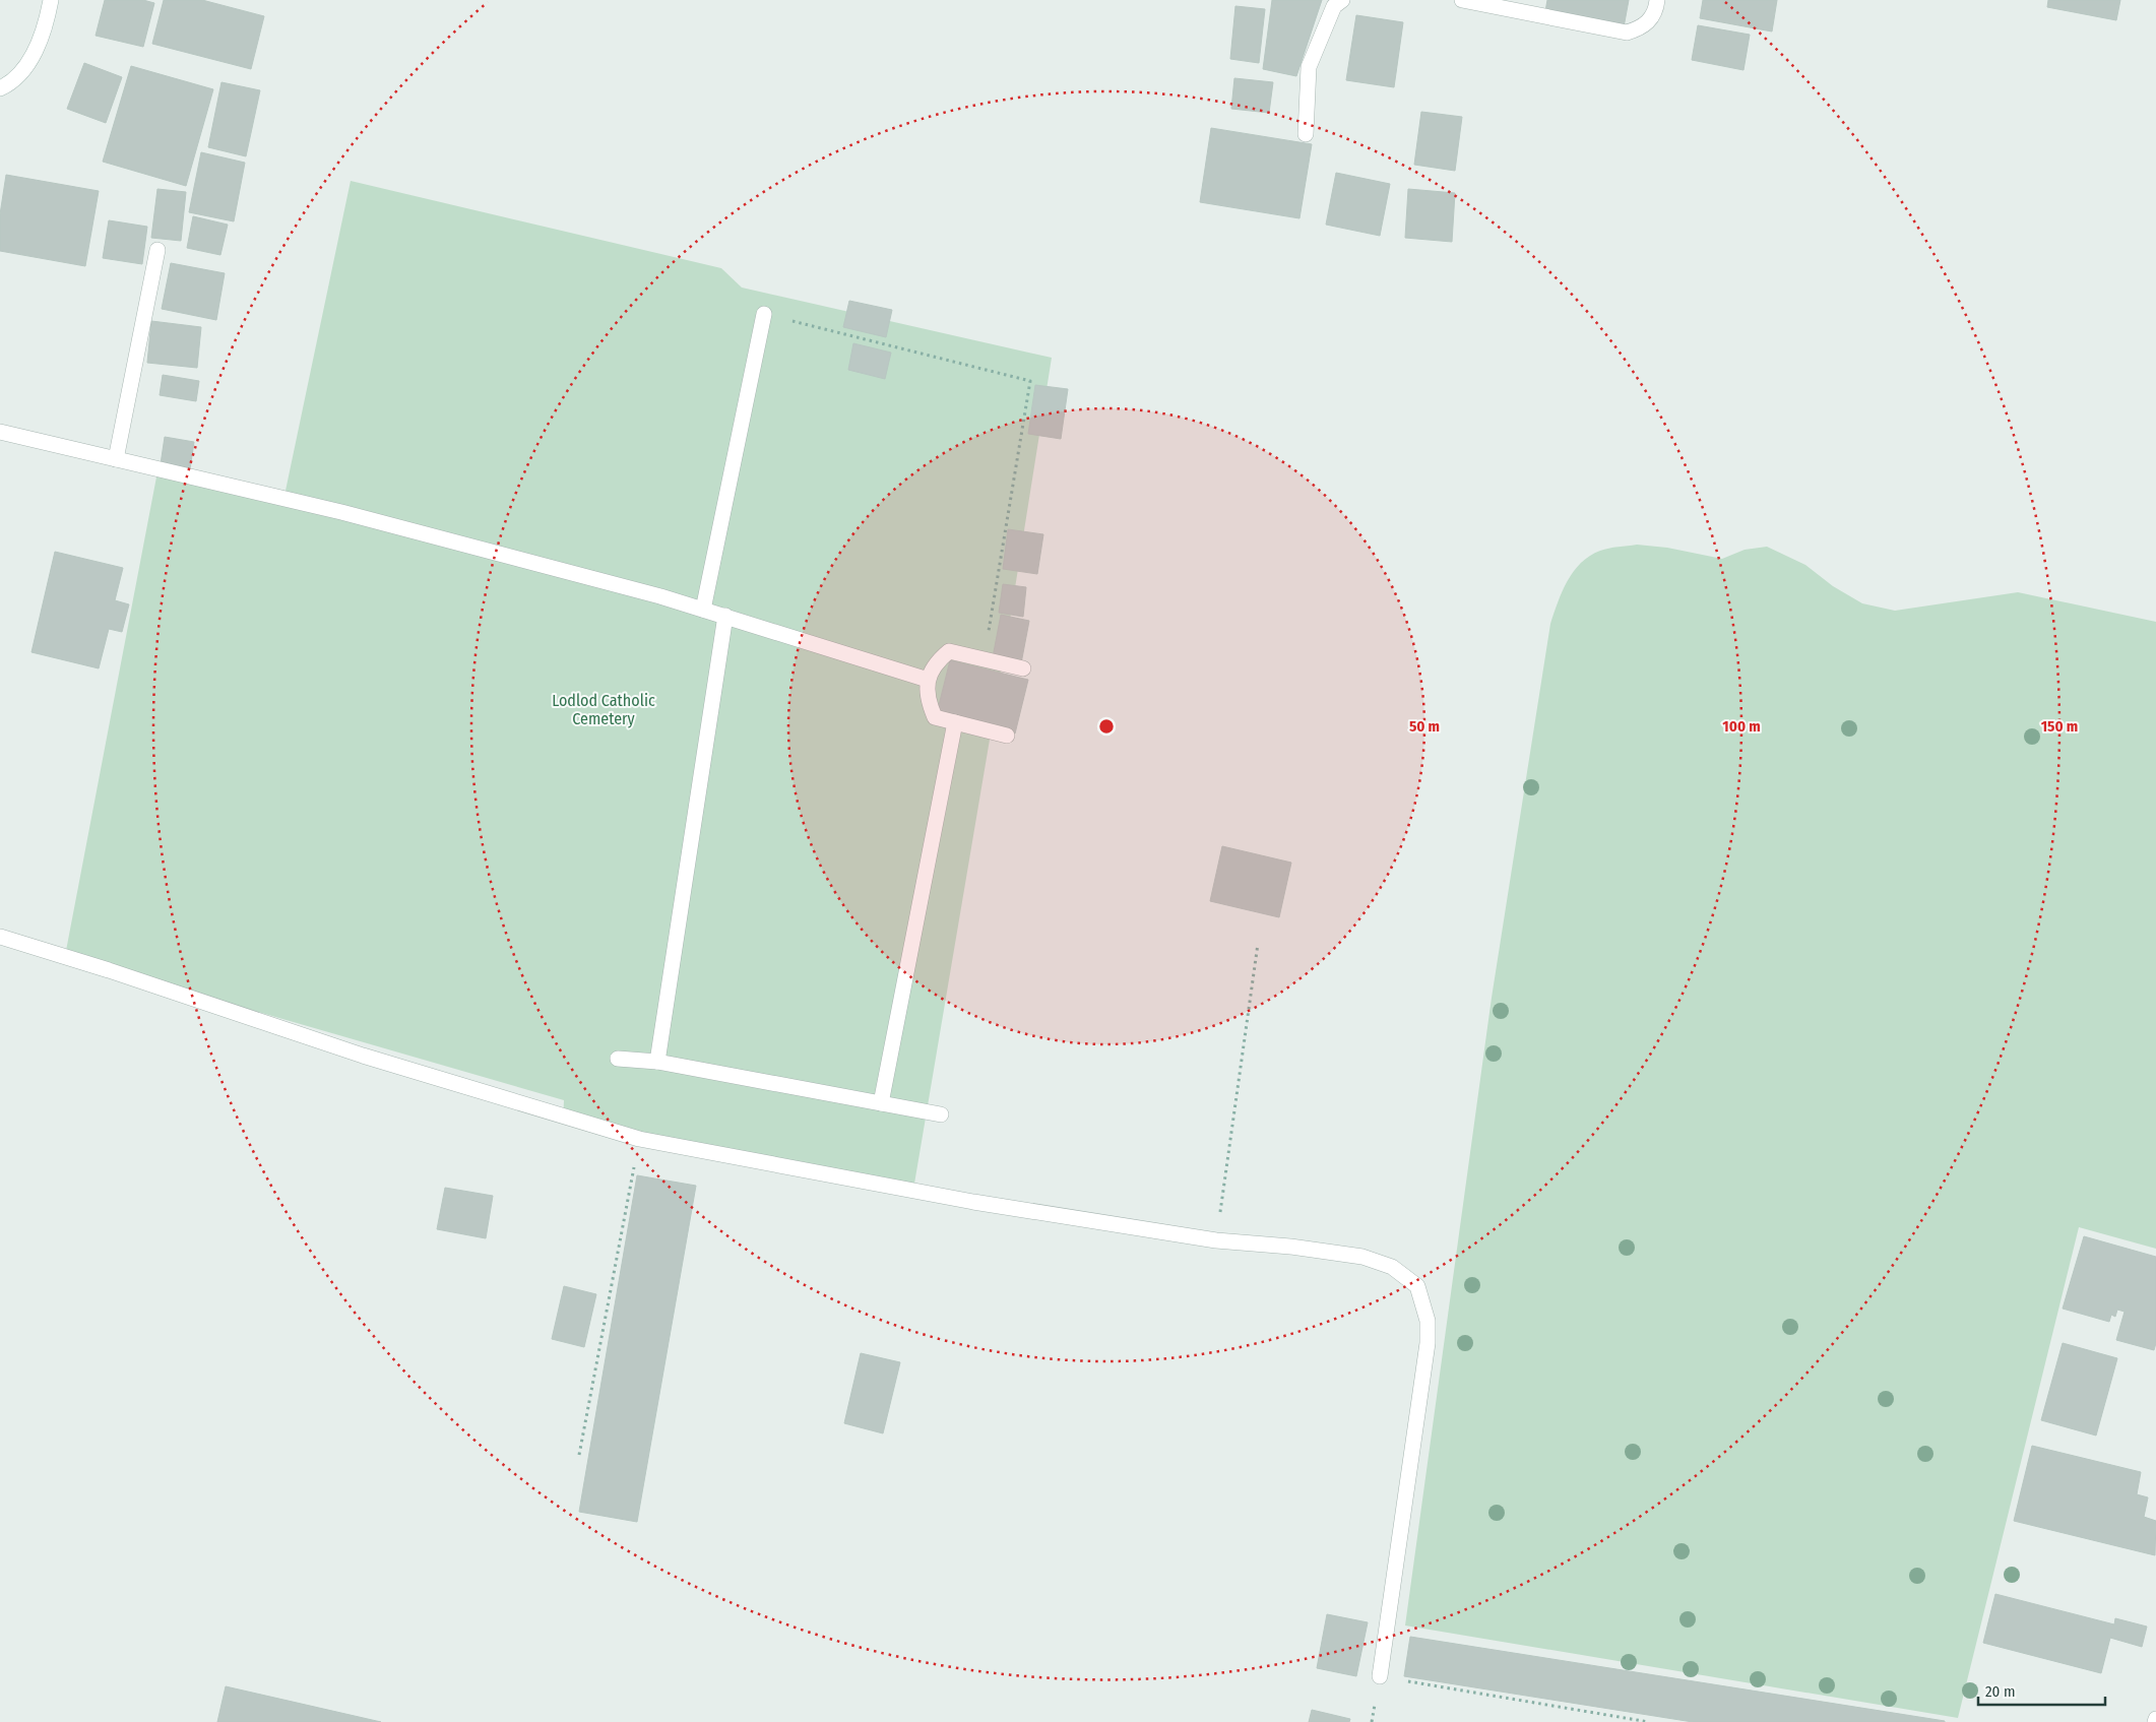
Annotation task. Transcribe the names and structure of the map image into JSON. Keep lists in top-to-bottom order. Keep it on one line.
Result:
{"parks":["Lodlod Catholic Cemetery"],"scale_bar":"20 m","rings":["50 m","100 m","150 m"]}
